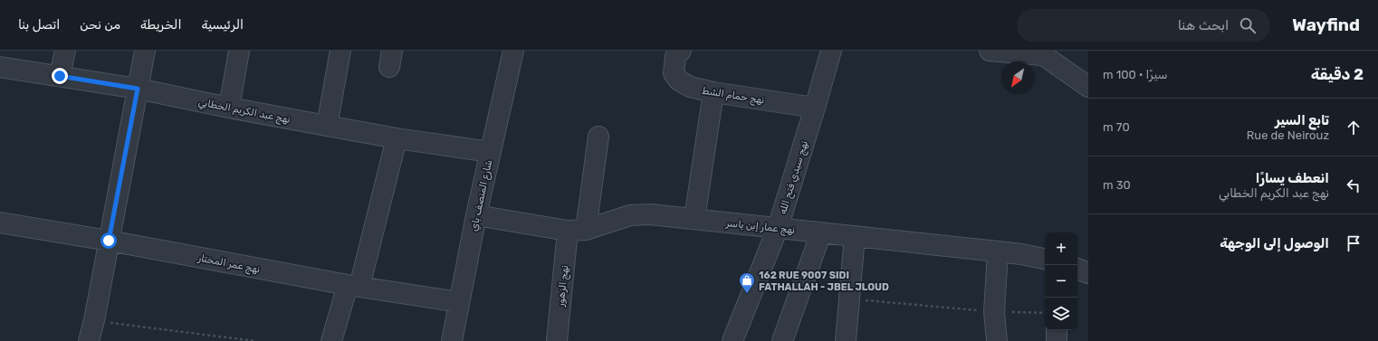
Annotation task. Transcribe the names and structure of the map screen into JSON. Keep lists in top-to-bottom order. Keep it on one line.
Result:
{"streets":{"street":["نهج حمام الشط","نهج عبد الكريم الخطابي","نهج سيدي فتح الله","شارع المنصف باي","نهج عمار إبن ياسر","نهج عمر المختار","نهج الزهور"]},"crossings":[["نهج حمام الشط","نهج سيدي فتح الله"],["نهج عبد الكريم الخطابي","شارع المنصف باي"],["نهج سيدي فتح الله","نهج عمار إبن ياسر"],["شارع المنصف باي","نهج عمار إبن ياسر"],["شارع المنصف باي","نهج عمر المختار"],["نهج عمار إبن ياسر","نهج الزهور"]],"places":{"shop":["162 RUE 9007 SIDI FATHALLAH - JBEL JLOUD"]},"north":"bottom left","page":{"header":"Wayfind","search":"ابحث هنا","nav":["الرئيسية","الخريطة","من نحن","اتصل بنا"],"heading":["2 دقيقة","سيرًا · 100 m"],"list":[["تابع السير","Rue de Neirouz","70 m"],["انعطف يسارًا","نهج عبد الكريم الخطابي","30 m"],"الوصول إلى الوجهة"],"map_buttons":["+","−"]}}
